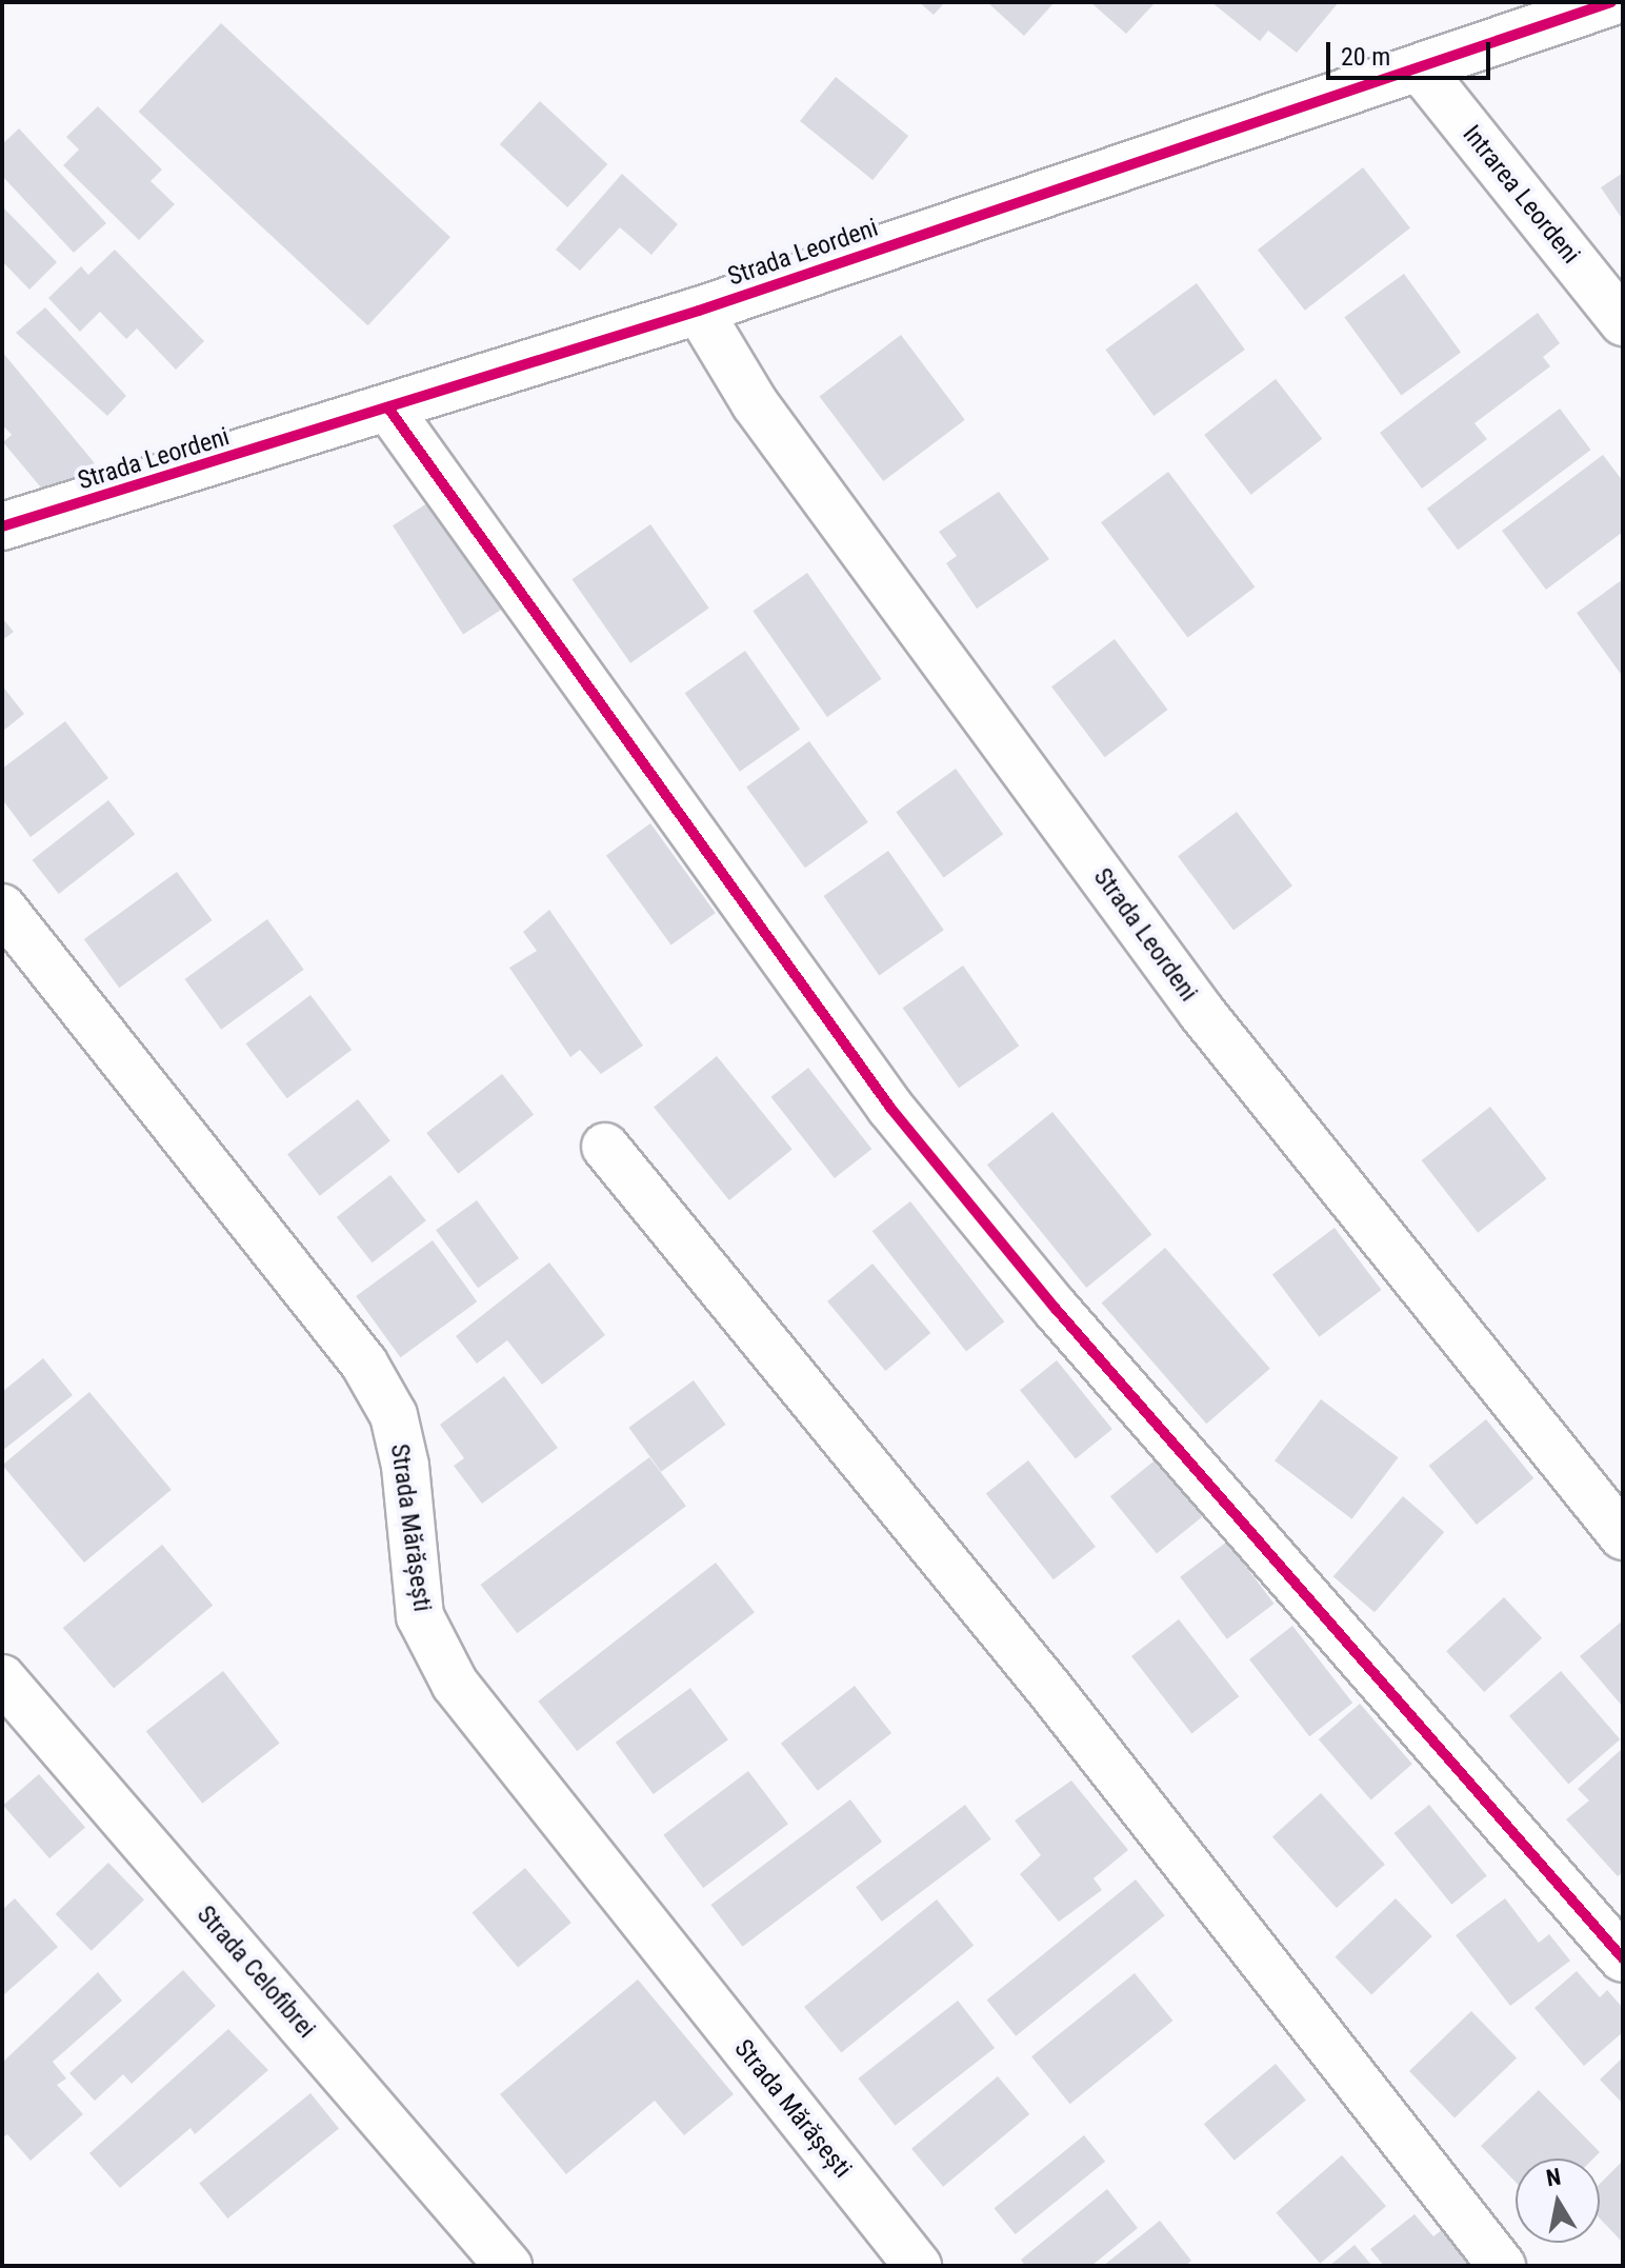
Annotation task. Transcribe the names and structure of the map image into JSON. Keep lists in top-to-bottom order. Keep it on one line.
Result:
{"streets":{"street":["Intrarea Leordeni","Strada Leordeni","Strada Mărășești","Strada Celofibrei"]},"crossings":[["Intrarea Leordeni","Strada Leordeni"]],"scale_bar":"20 m","north":"top"}
